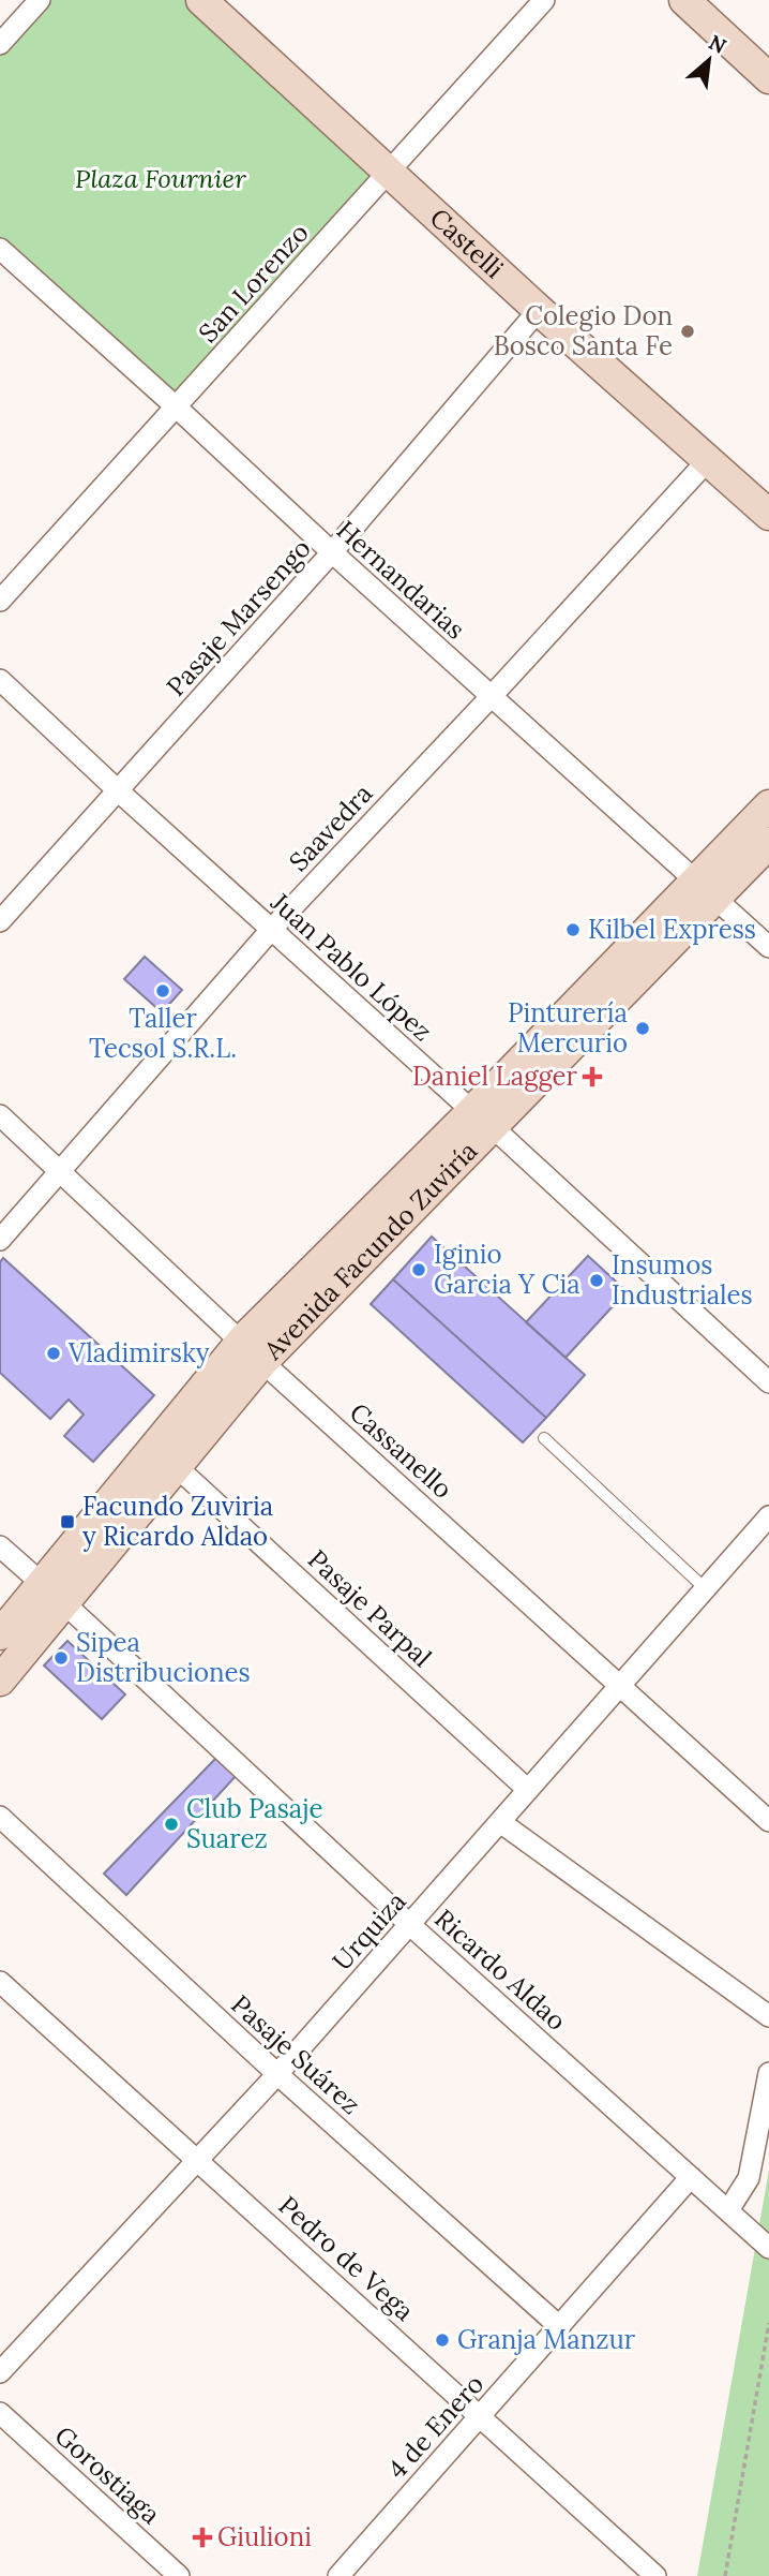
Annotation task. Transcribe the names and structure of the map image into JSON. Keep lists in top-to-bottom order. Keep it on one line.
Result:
{"streets":{"main road":["Castelli","Avenida Facundo Zuviría"],"street":["San Lorenzo","Hernandarias","Pasaje Marsengo","Saavedra","Juan Pablo López","Cassanello","Pasaje Parpal","Urquiza","Ricardo Aldao","Pasaje Suárez","Pedro de Vega","4 de Enero","Gorostiaga"]},"crossings":[["Castelli","San Lorenzo"],["Castelli","Pasaje Marsengo"],["Castelli","Saavedra"],["San Lorenzo","Hernandarias"],["Hernandarias","Pasaje Marsengo"],["Hernandarias","Saavedra"],["Hernandarias","Avenida Facundo Zuviría"],["Pasaje Marsengo","Juan Pablo López"],["Saavedra","Juan Pablo López"],["Saavedra","Cassanello"],["Juan Pablo López","Avenida Facundo Zuviría"],["Avenida Facundo Zuviría","Cassanello"],["Avenida Facundo Zuviría","Pasaje Parpal"],["Avenida Facundo Zuviría","Ricardo Aldao"],["Cassanello","Urquiza"],["Pasaje Parpal","Urquiza"],["Urquiza","Ricardo Aldao"],["Urquiza","Pasaje Suárez"],["Urquiza","Pedro de Vega"],["Ricardo Aldao","4 de Enero"],["Pasaje Suárez","4 de Enero"],["Pedro de Vega","4 de Enero"]],"parks":["Plaza Fournier"],"places":{"other":["Colegio Don Bosco Santa Fe","Kilbel Express","Taller Tecsol S.R.L.","Pinturería Mercurio","Iginio Garcia Y Cia","Insumos Industriales","Vladimirsky","Sipea Distribuciones","Club Pasaje Suarez","Granja Manzur"],"health":["Daniel Lagger","Giulioni"],"transit":["Facundo Zuviria y Ricardo Aldao"]},"north":"top right"}
